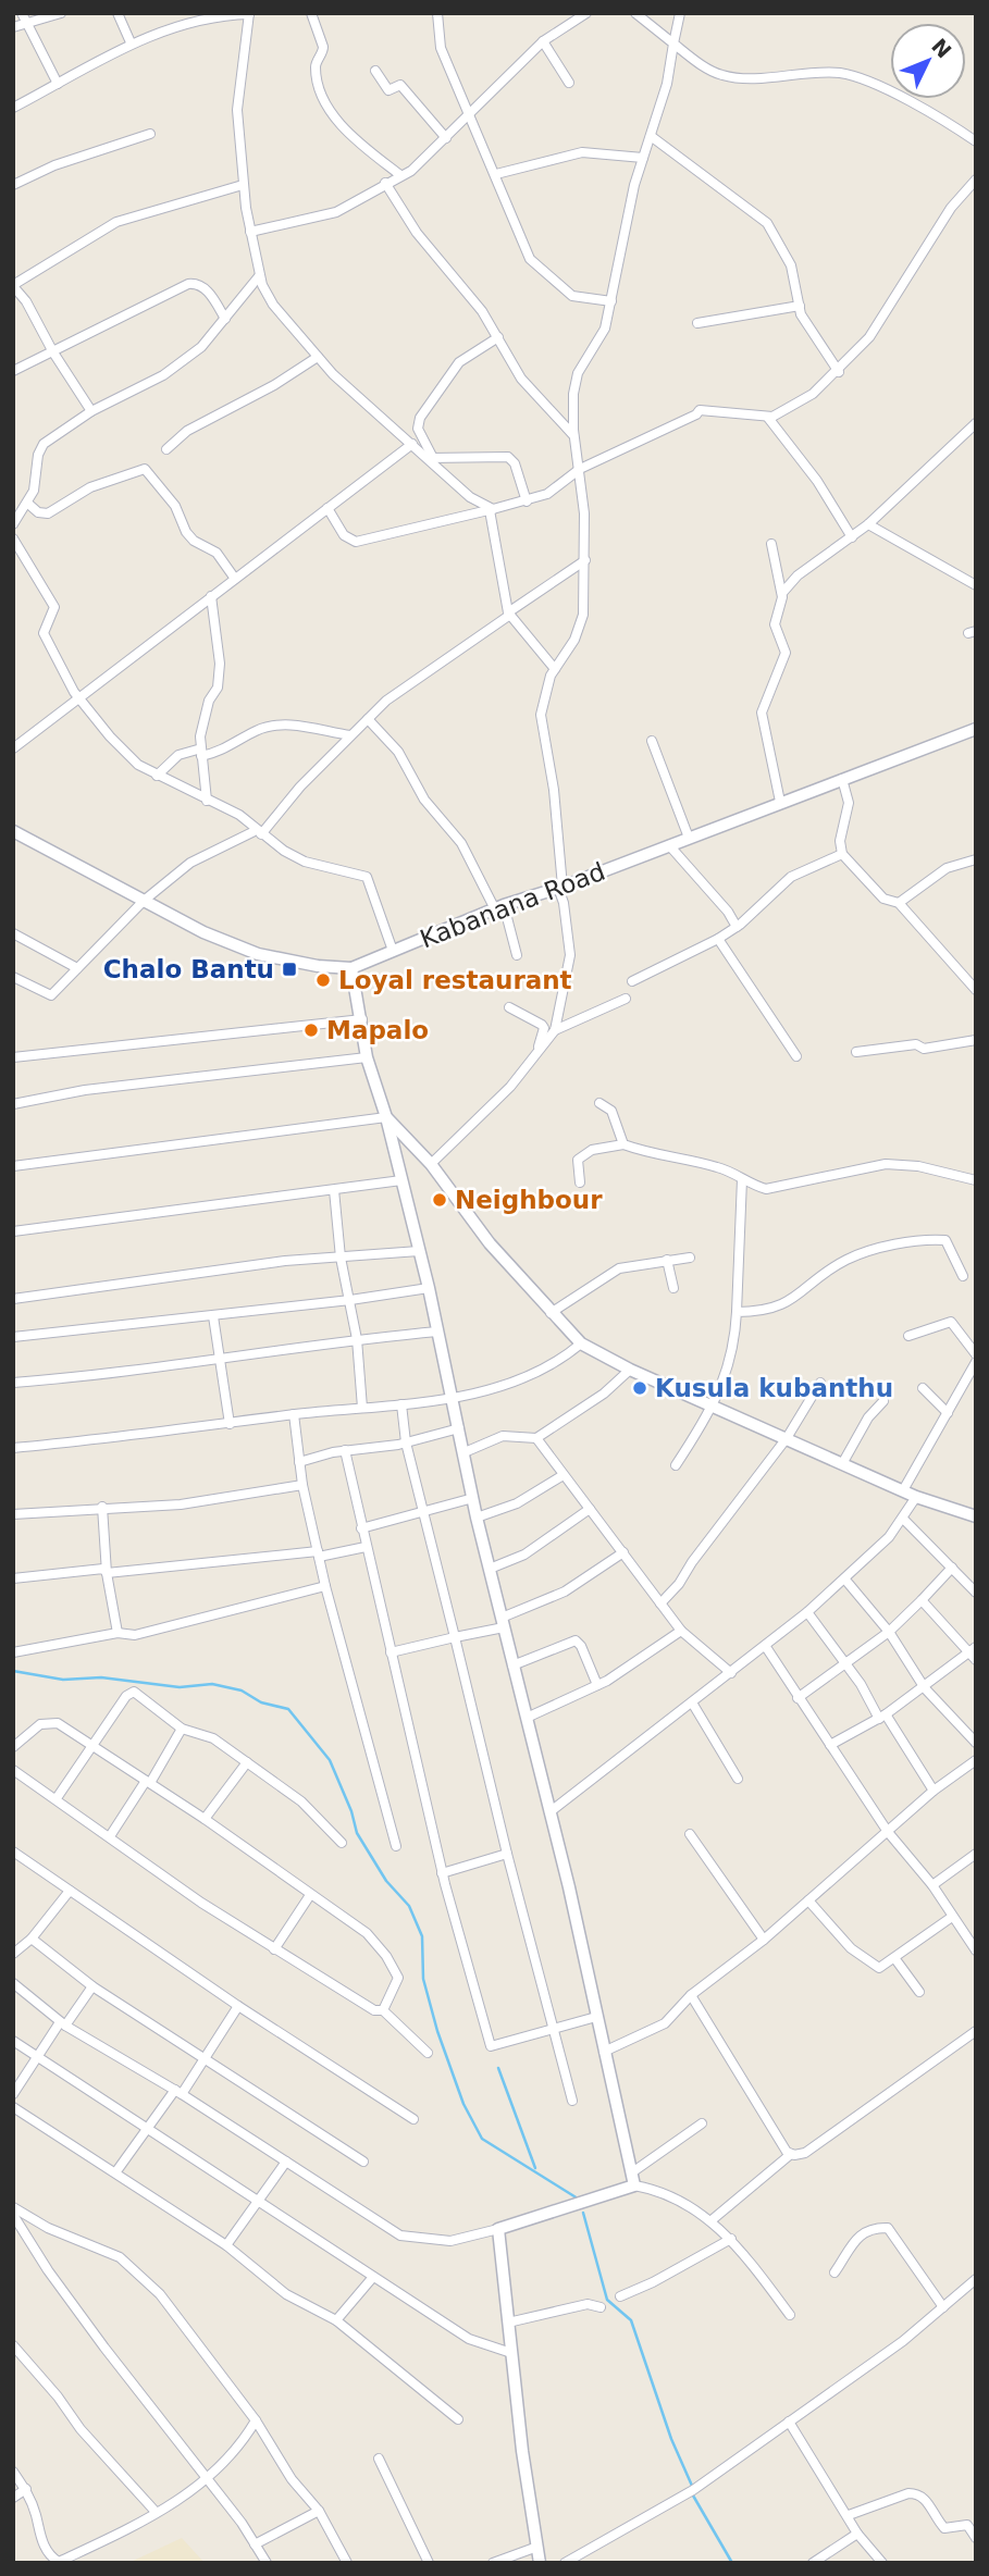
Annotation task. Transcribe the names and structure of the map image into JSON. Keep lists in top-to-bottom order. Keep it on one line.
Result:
{"streets":{"street":["Kabanana Road"]},"places":{"transit":["Chalo Bantu"],"other":["Loyal restaurant","Mapalo","Neighbour","Kusula kubanthu"]},"north":"top right"}
